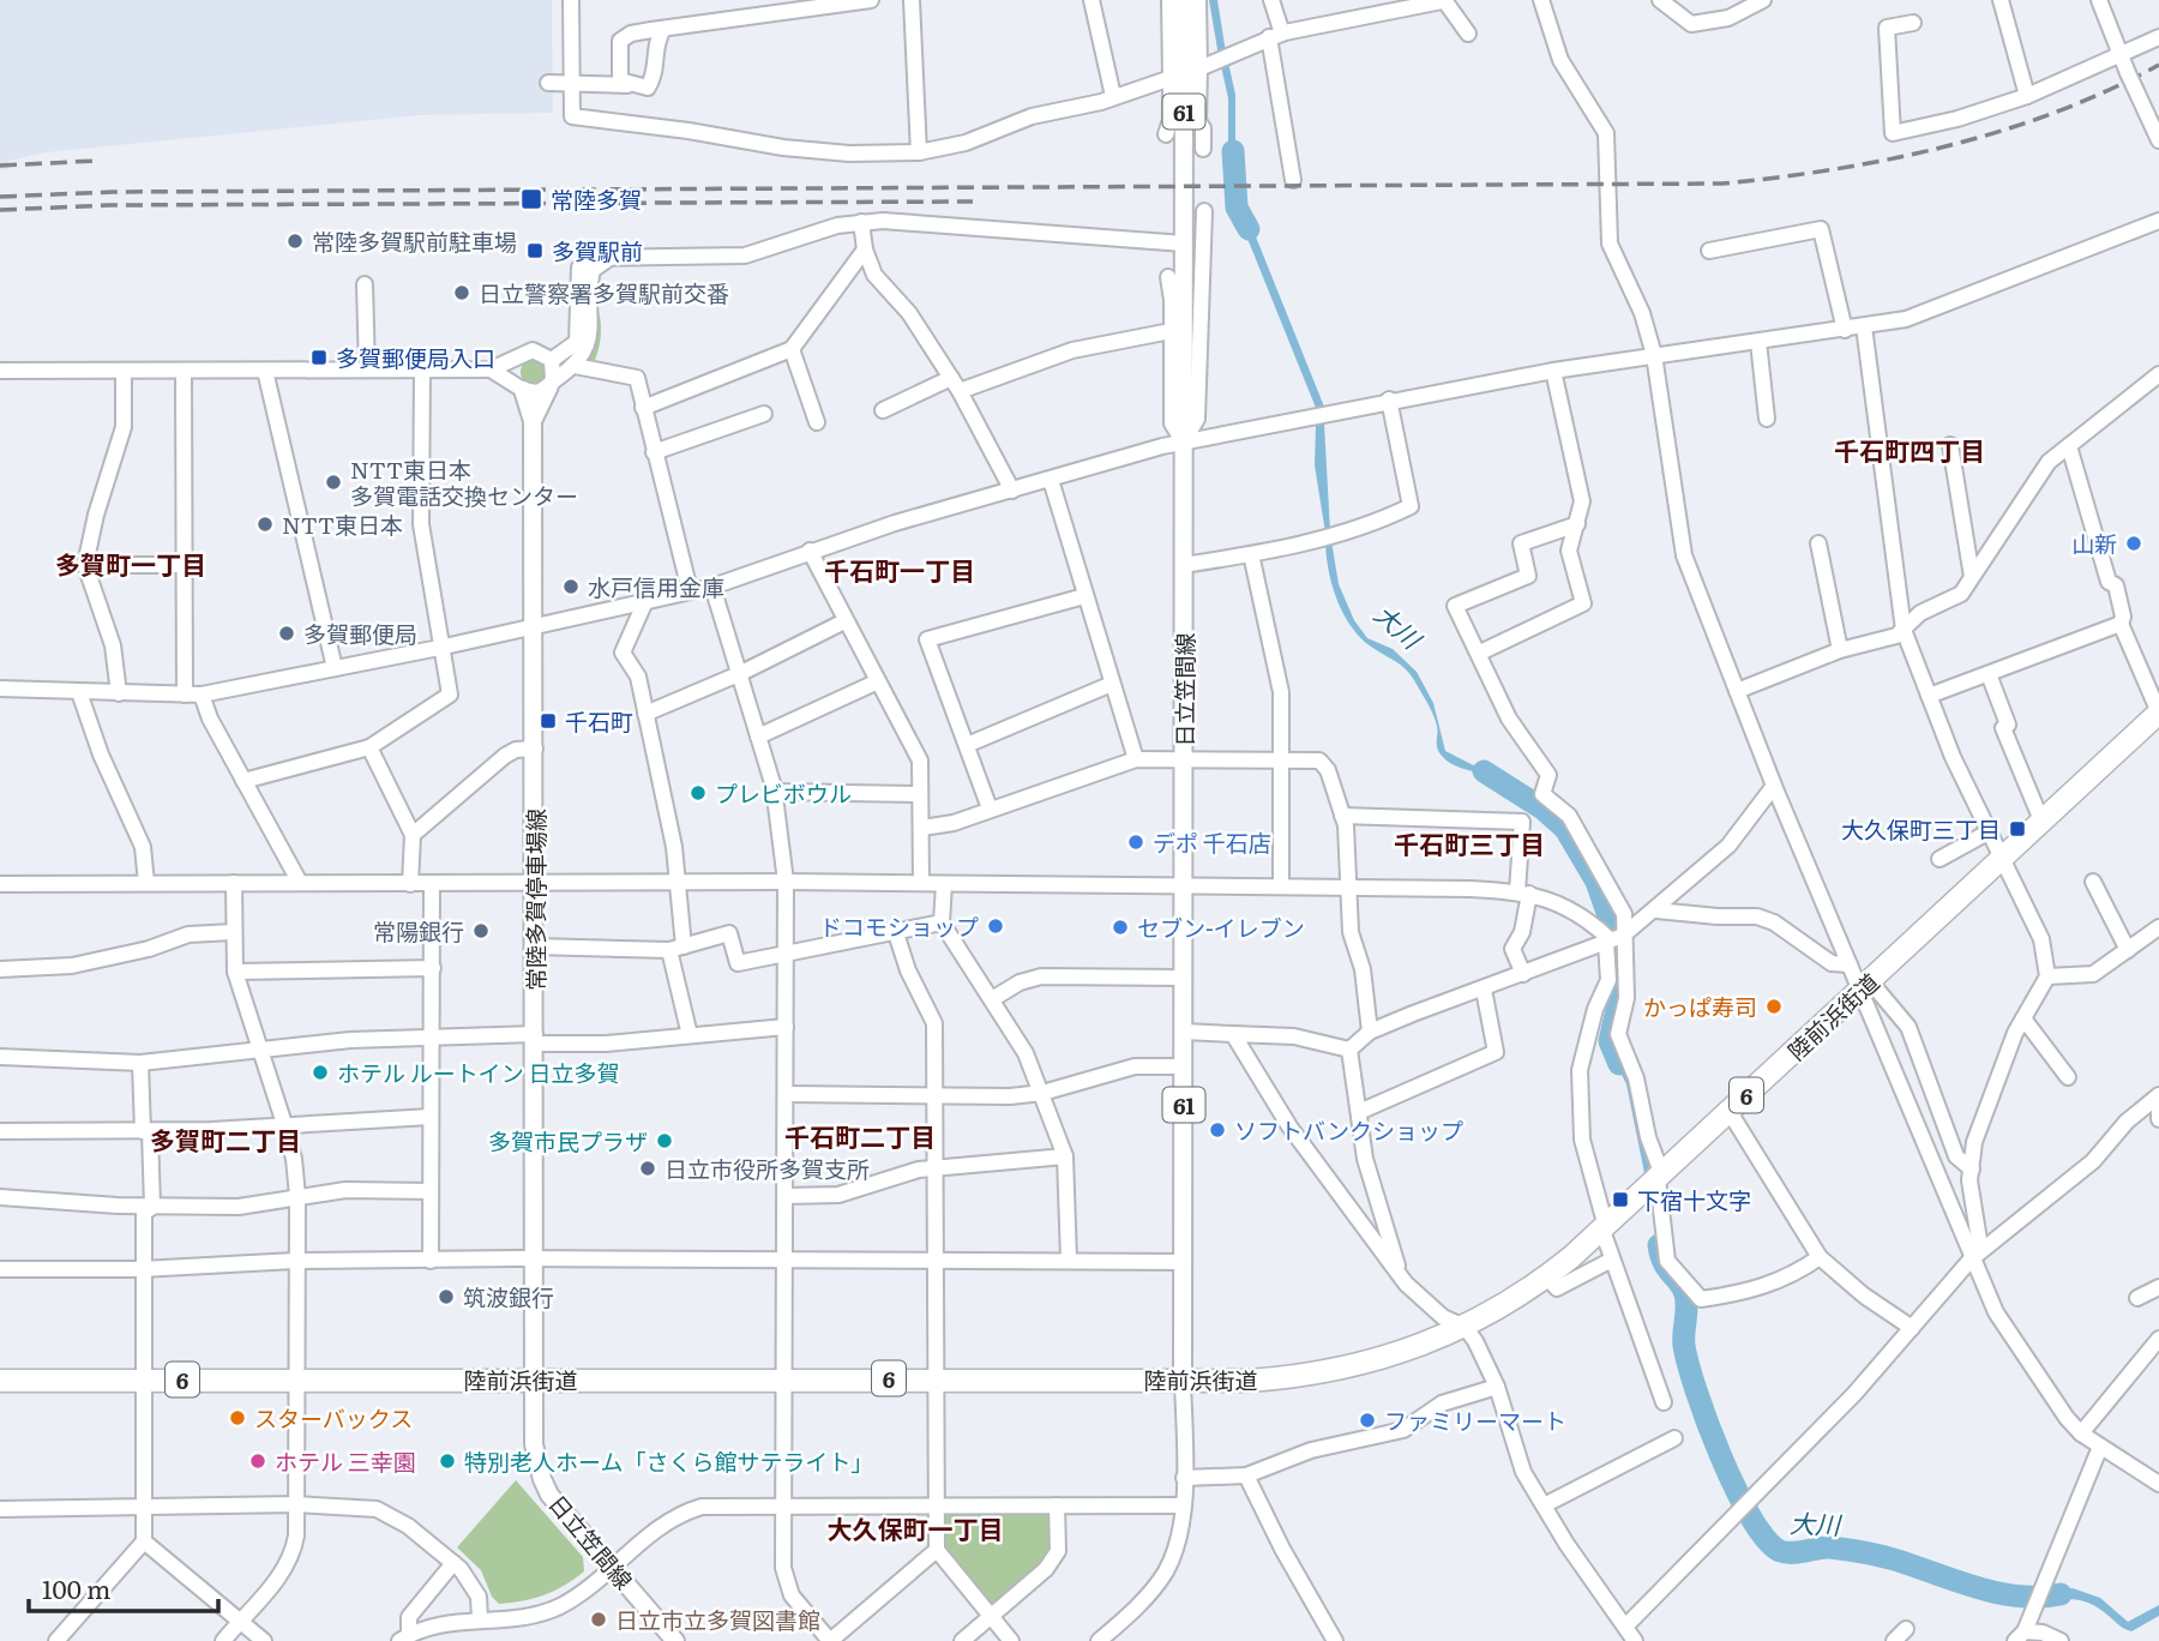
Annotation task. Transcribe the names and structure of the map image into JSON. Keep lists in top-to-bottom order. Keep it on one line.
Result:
{"streets":{"highway":["陸前浜街道","6"],"main road":["61","日立笠間線","常陸多賀停車場線"]},"crossings":[["日立笠間線","常陸多賀停車場線"],["日立笠間線","陸前浜街道"],["常陸多賀停車場線","陸前浜街道"]],"districts":["千石町四丁目","多賀町一丁目","千石町一丁目","千石町三丁目","千石町二丁目","多賀町二丁目","大久保町一丁目"],"water":["大川"],"places":{"transit":["常陸多賀","多賀駅前","多賀郵便局入口","千石町","大久保町三丁目","下宿十文字"],"other":["常陸多賀駅前駐車場","日立警察署多賀駅前交番","NTT東日本 多賀電話交換センター","NTT東日本","山新","水戸信用金庫","多賀郵便局","プレビボウル","デポ 千石店","ドコモショップ","セブン-イレブン","常陽銀行","かっぱ寿司","ホテル ルートイン 日立多賀","ソフトバンクショップ","多賀市民プラザ","日立市役所多賀支所","筑波銀行","スターバックス","ファミリーマート","ホテル 三幸園","特別老人ホーム「さくら館サテライト」","日立市立多賀図書館"]},"scale_bar":"100 m"}
